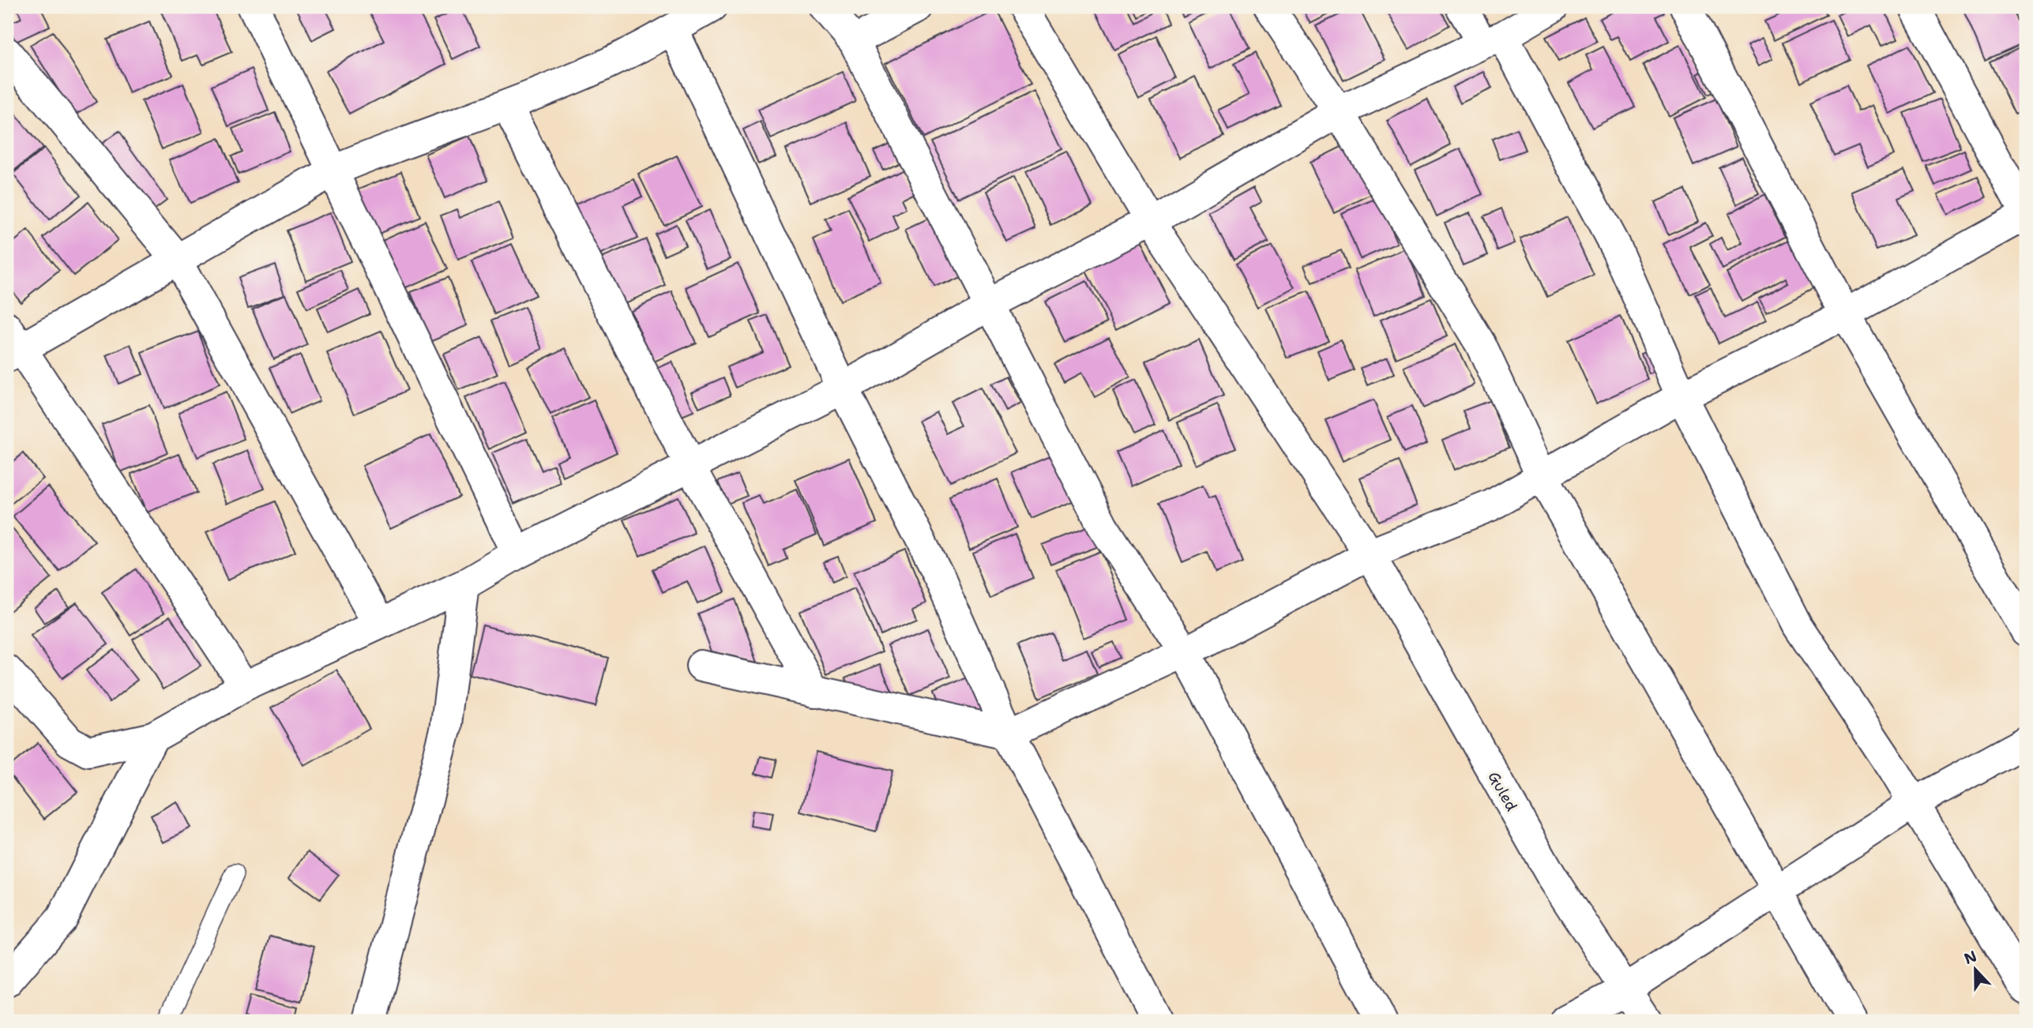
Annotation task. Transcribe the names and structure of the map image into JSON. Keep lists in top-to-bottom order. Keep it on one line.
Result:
{"streets":{"street":["Guled"]},"north":"top"}
